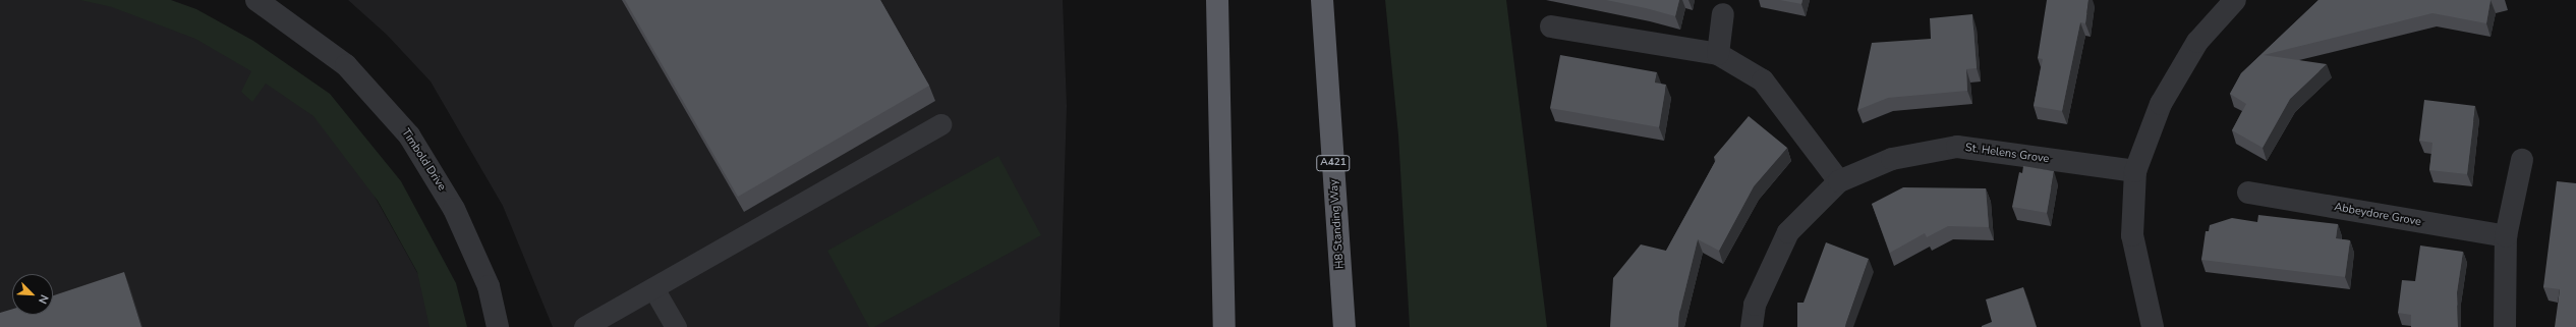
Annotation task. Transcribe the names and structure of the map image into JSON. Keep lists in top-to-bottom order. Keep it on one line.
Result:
{"streets":{"highway":["A421","H8 Standing Way"],"street":["St. Helens Grove","Timbold Drive","Abbeydore Grove"]},"north":"bottom right"}
